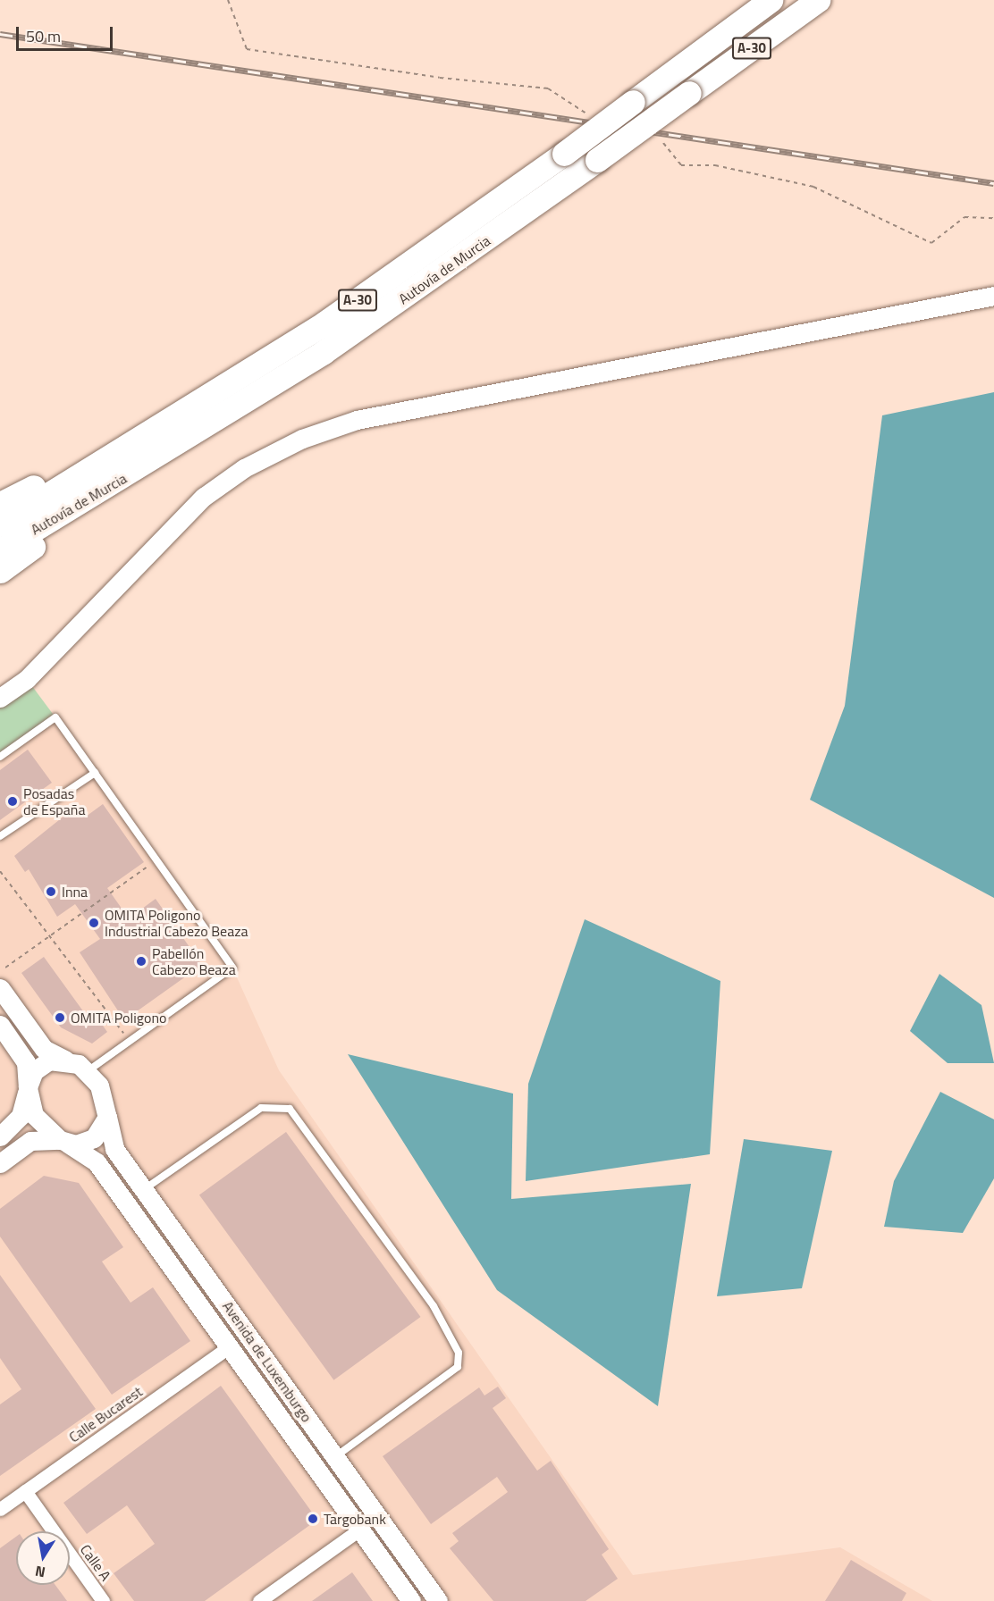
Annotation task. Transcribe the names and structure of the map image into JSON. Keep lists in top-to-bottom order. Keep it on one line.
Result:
{"streets":{"highway":["A-30","Autovía de Murcia"],"main road":["Avenida de Luxemburgo"],"street":["Calle Bucarest","Calle A"]},"crossings":[["Avenida de Luxemburgo","Calle Bucarest"],["Calle Bucarest","Calle A"]],"places":["Posadas de España","Inna","OMITA Poligono Industrial Cabezo Beaza","Pabellón Cabezo Beaza","OMITA Poligono","Targobank"],"scale_bar":"50 m","north":"bottom"}
